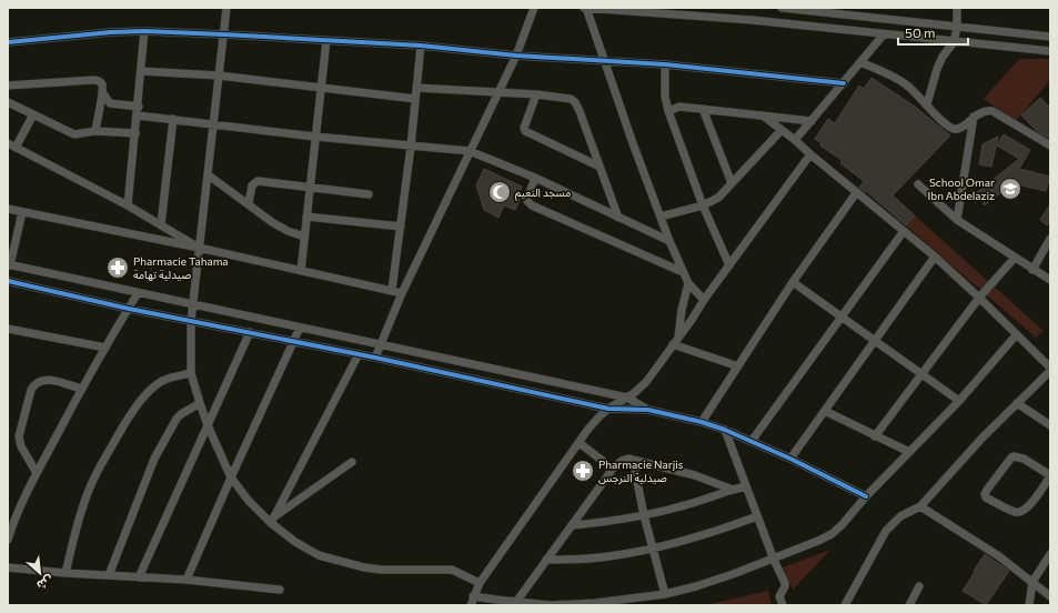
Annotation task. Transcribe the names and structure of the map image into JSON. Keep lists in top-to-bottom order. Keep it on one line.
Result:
{"places":{"school or university":["School Omar Ibn Abdelaziz"],"mosque":["مسجد النعيم"],"pharmacy":["Pharmacie Tahama صيدلية تهامة","Pharmacie Narjis صيدلية النرجس"]},"scale_bar":"50 m","north":"bottom right"}
